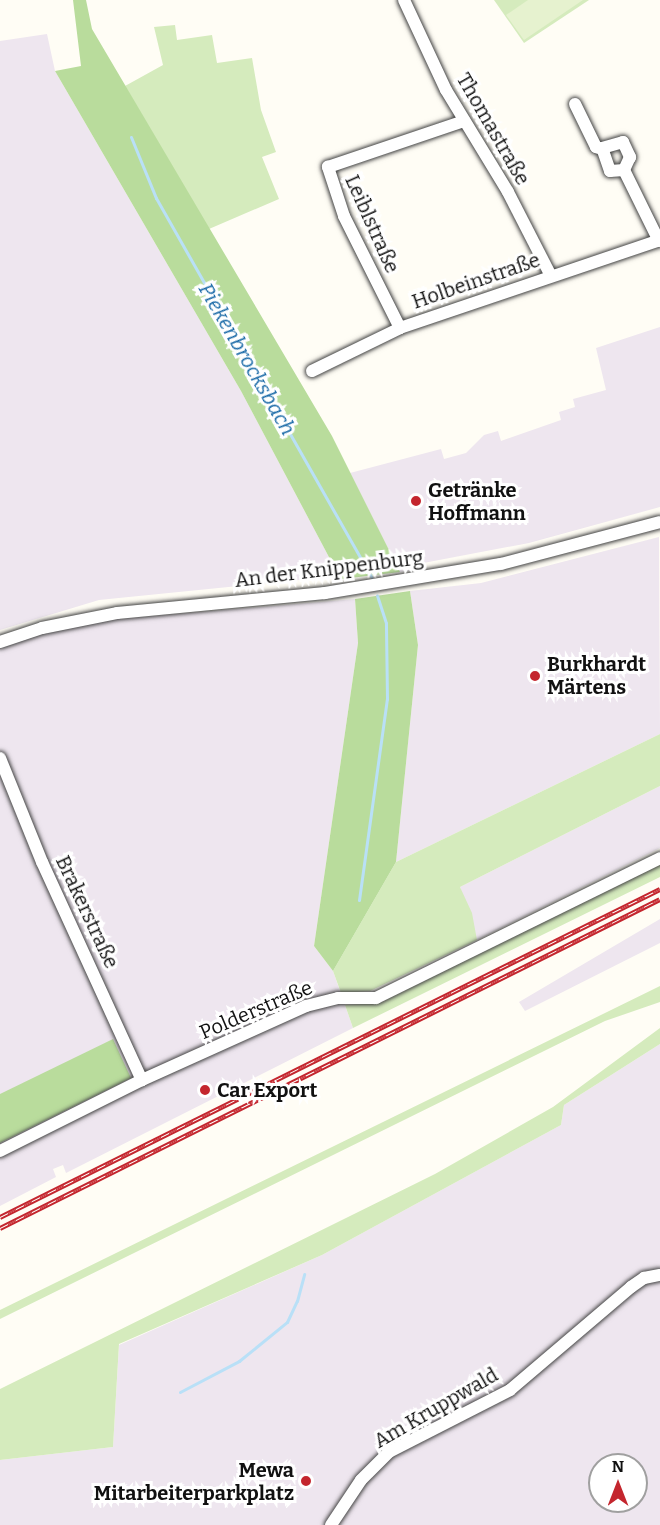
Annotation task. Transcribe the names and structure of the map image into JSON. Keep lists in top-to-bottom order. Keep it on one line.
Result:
{"streets":{"street":["Thomastraße","Leiblstraße","Holbeinstraße","An der Knippenburg","Brakerstraße","Polderstraße","Am Kruppwald"]},"crossings":[["Thomastraße","Leiblstraße"],["Thomastraße","Holbeinstraße"],["Leiblstraße","Holbeinstraße"],["Brakerstraße","Polderstraße"]],"water":["Piekenbrocksbach"],"places":["Getränke Hoffmann","Burkhardt Märtens","Car Export","Mewa Mitarbeiterparkplatz"],"north":"top"}
